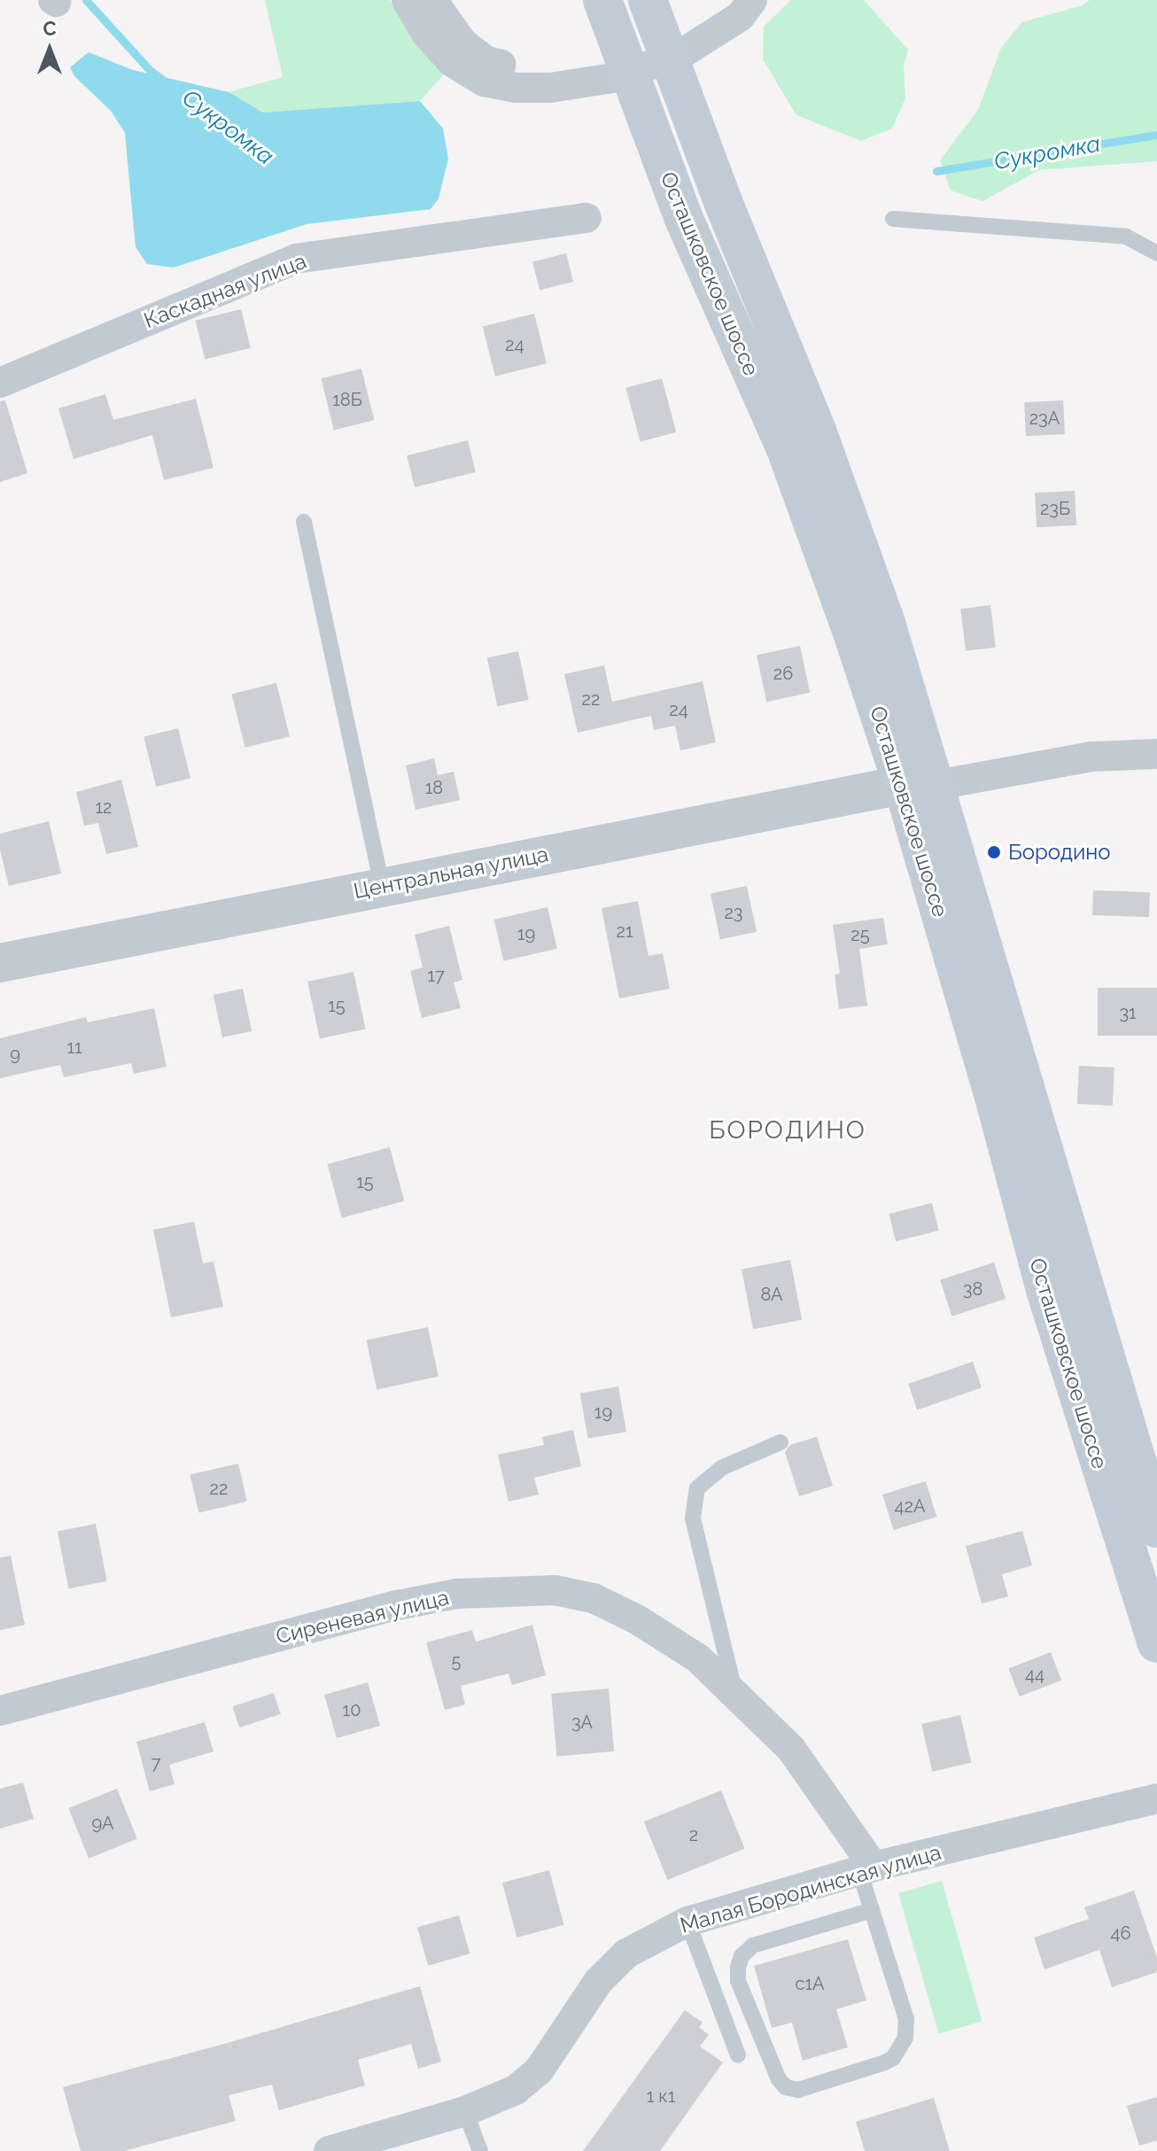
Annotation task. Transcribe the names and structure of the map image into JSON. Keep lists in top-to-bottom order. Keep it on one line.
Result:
{"streets":{"main road":["Осташковское шоссе"],"street":["Каскадная улица","Центральная улица","Сиреневая улица","Малая Бородинская улица"]},"crossings":[["Осташковское шоссе","Центральная улица"],["Сиреневая улица","Малая Бородинская улица"]],"districts":["БОРОДИНО"],"water":["Сукромка"],"places":["Бородино"],"house_numbers":["24","18Б","23А","23Б","26","22","24","18","12","23","21","19","25","17","15","31","11","9","15","38","8А","19","22","42А","5","44","10","3А","7","9А","2","46","с1А","1 к1"],"north":"top"}
